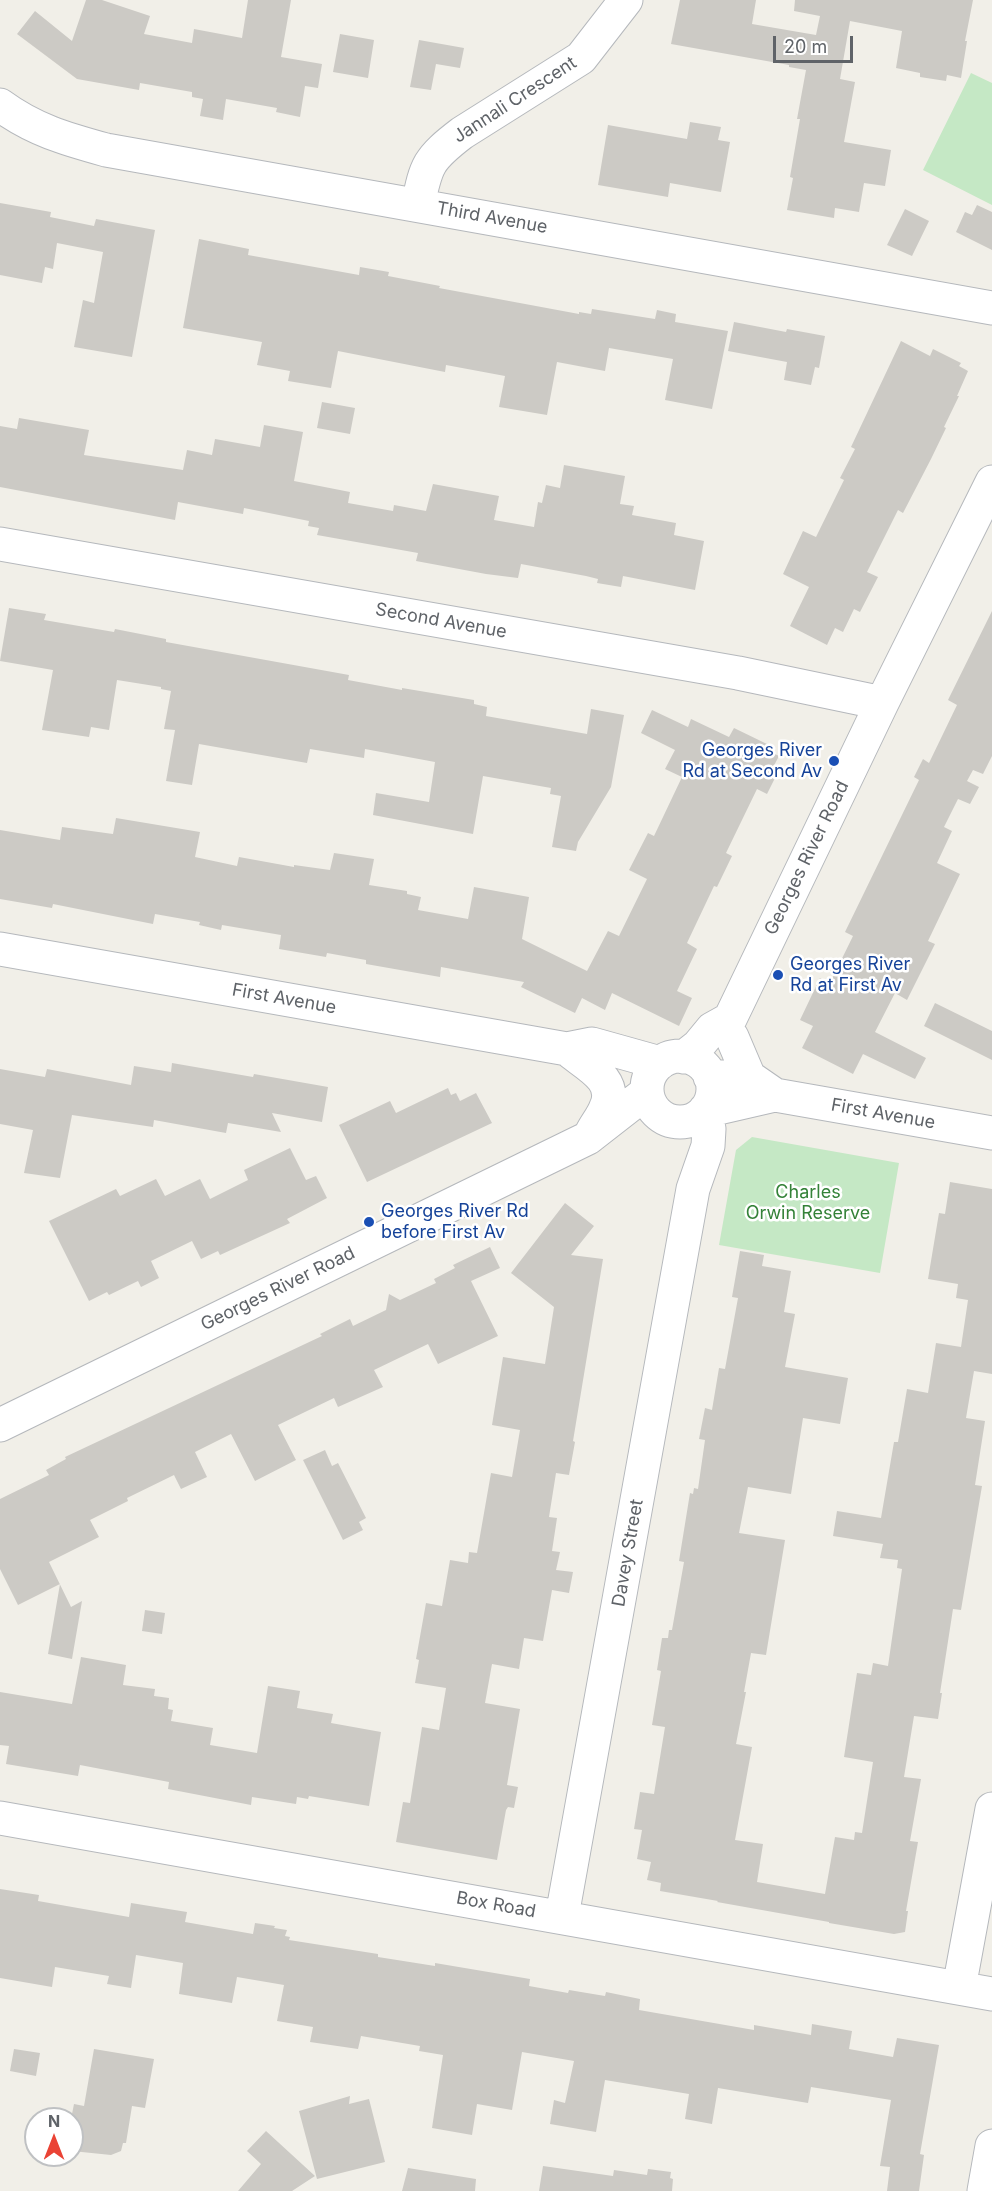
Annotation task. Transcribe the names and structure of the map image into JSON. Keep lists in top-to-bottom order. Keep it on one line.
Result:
{"streets":{"street":["Jannali Crescent","Third Avenue","Second Avenue","Georges River Road","First Avenue","Davey Street","Box Road"]},"crossings":[["Jannali Crescent","Third Avenue"],["Second Avenue","Georges River Road"],["Georges River Road","First Avenue"],["Georges River Road","Davey Street"],["First Avenue","Davey Street"],["Davey Street","Box Road"]],"parks":["Charles Orwin Reserve"],"places":["Georges River Rd at Second Av","Georges River Rd at First Av","Georges River Rd before First Av"],"scale_bar":"20 m","north":"top"}
